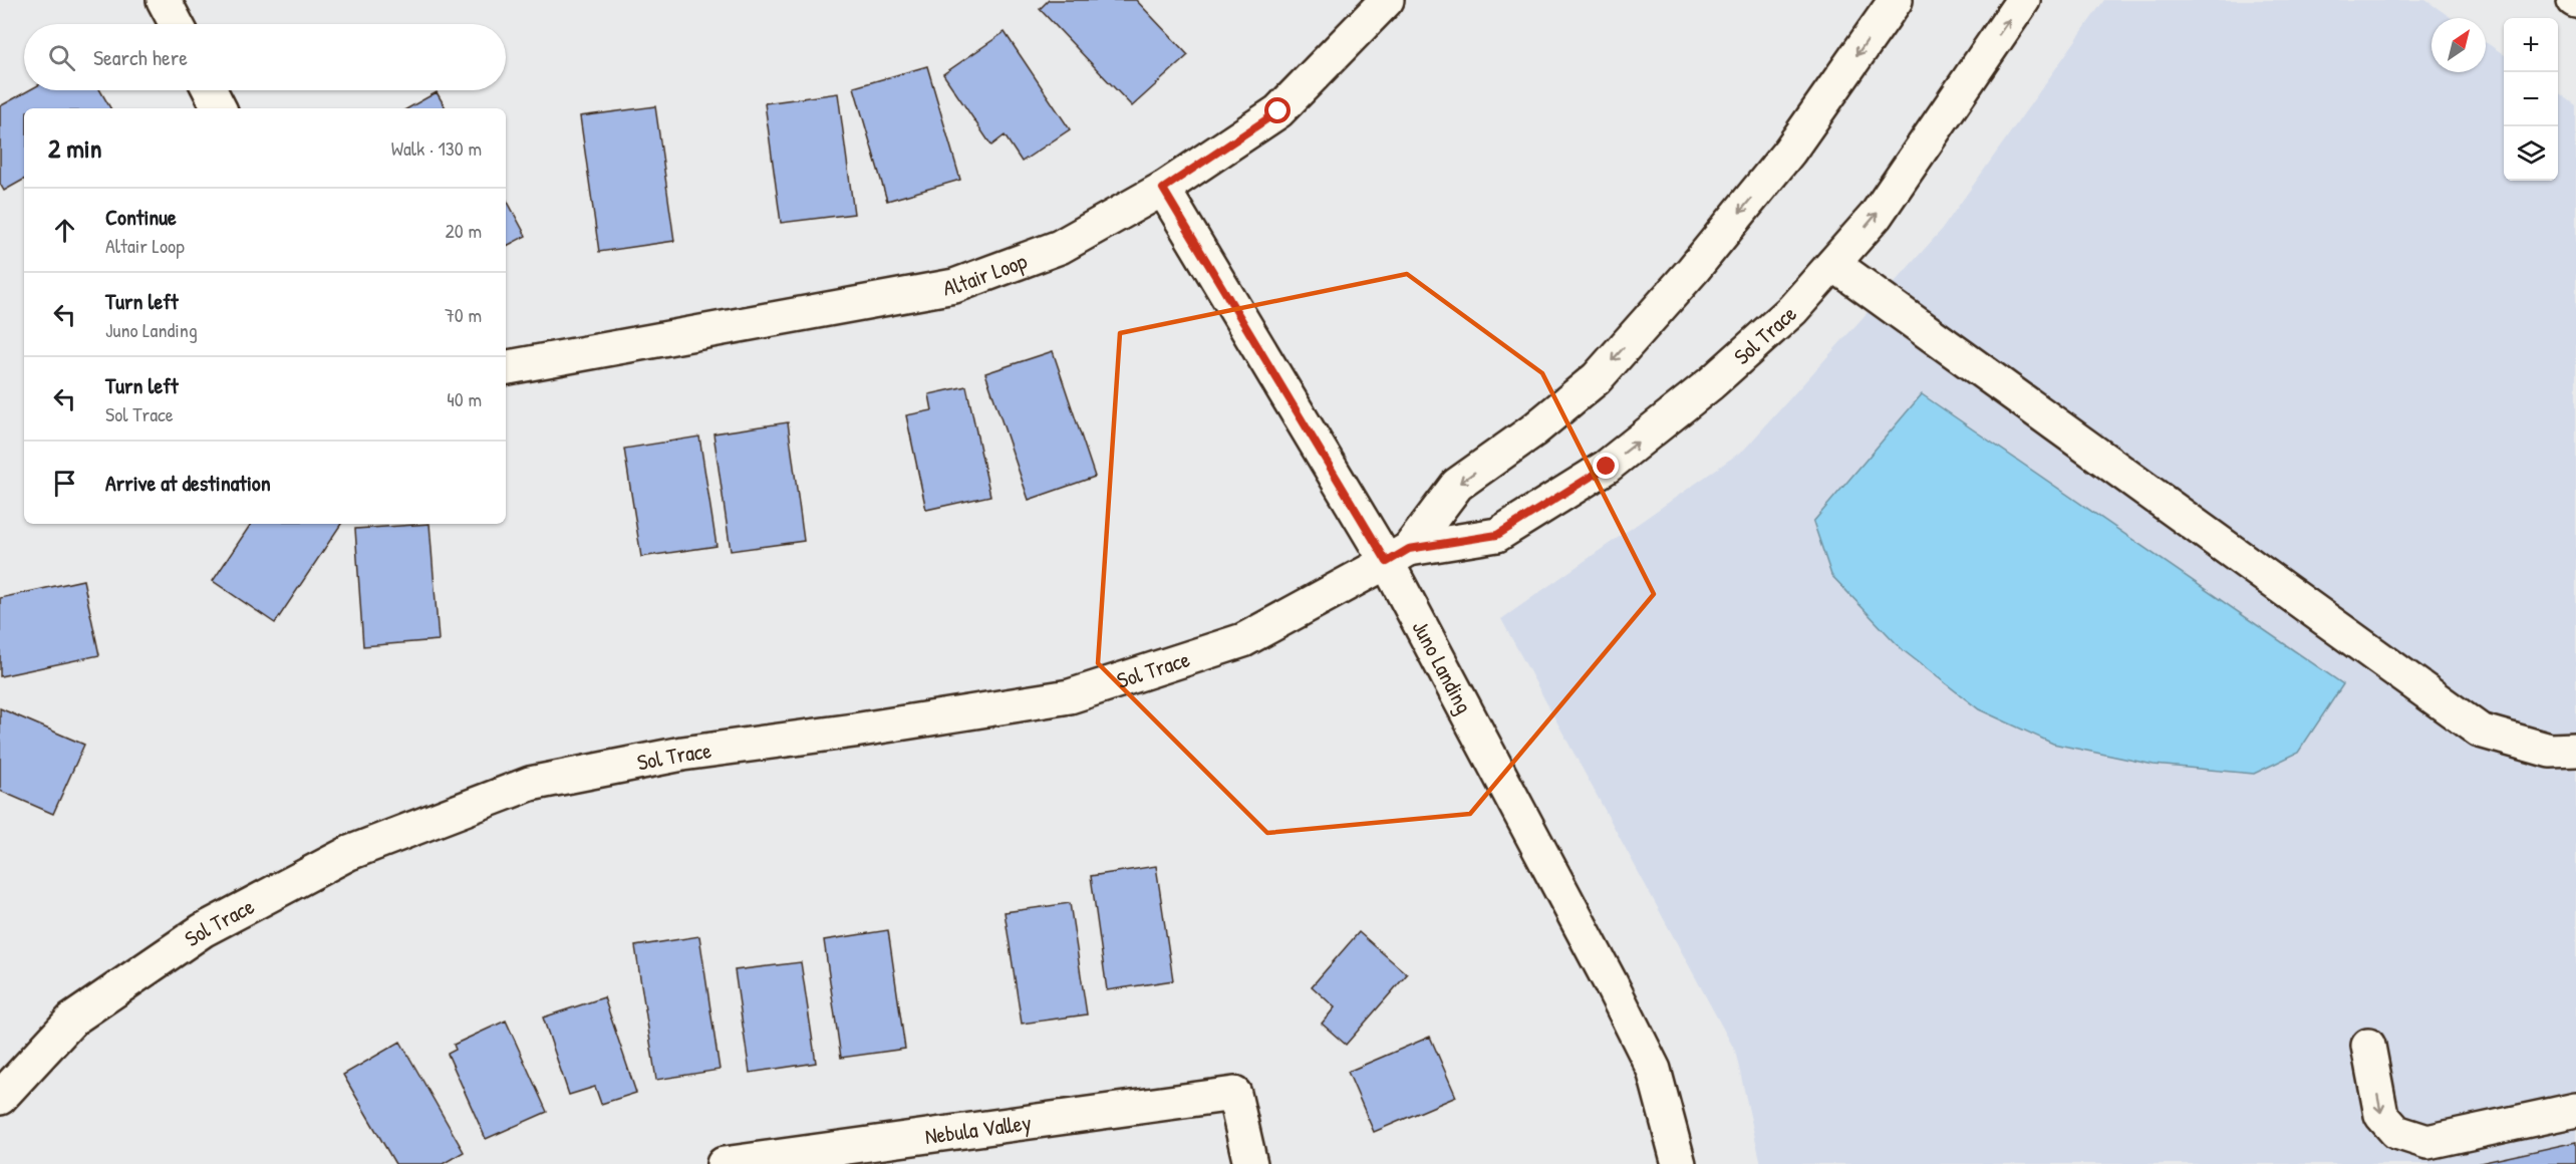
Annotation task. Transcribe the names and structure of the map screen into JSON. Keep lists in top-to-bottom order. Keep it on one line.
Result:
{"streets":{"street":["Altair Loop","Sol Trace","Juno Landing","Nebula Valley"]},"crossings":[["Altair Loop","Juno Landing"],["Sol Trace","Juno Landing"]],"north":"top right","page":{"map_buttons":["+","−"],"search":"Search here","heading":["2 min","Walk · 130 m"],"list":[["Continue","Altair Loop","20 m"],["Turn left","Juno Landing","70 m"],["Turn left","Sol Trace","40 m"],"Arrive at destination"]}}
